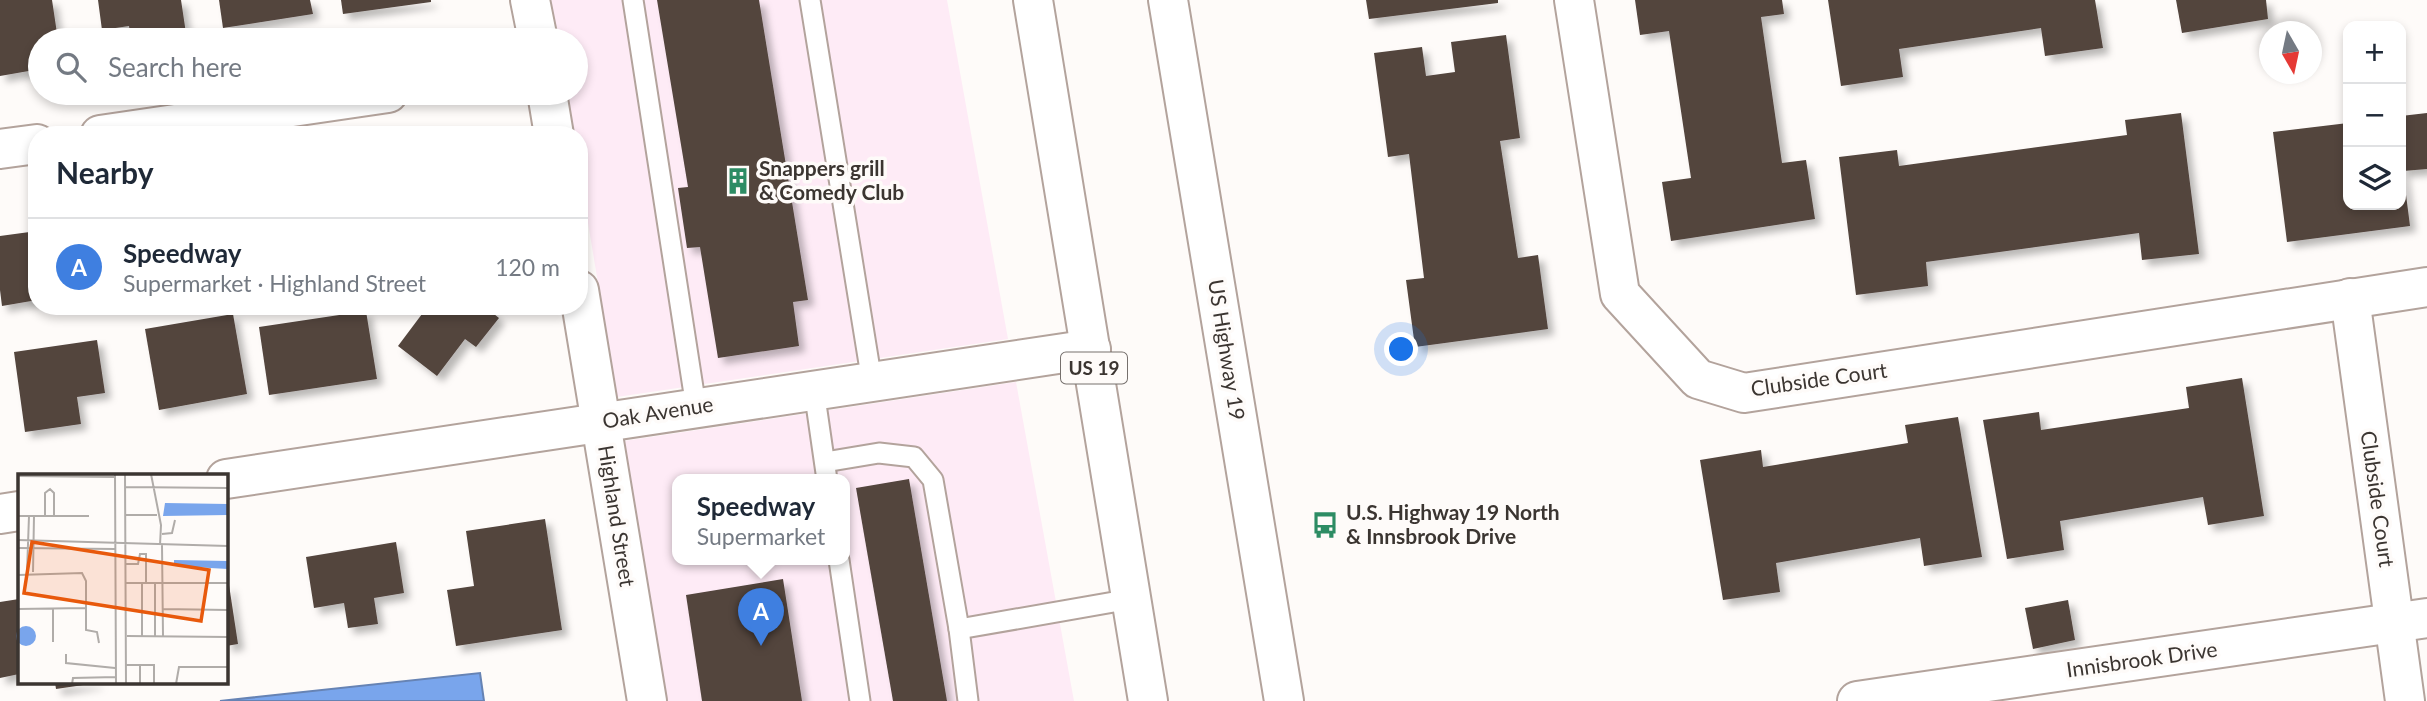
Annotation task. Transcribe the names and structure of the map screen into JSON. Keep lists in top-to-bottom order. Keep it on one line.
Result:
{"streets":{"main road":["US Highway 19","US 19","Clubside Court","Oak Avenue","Highland Street","Innisbrook Drive"]},"crossings":[["US 19","Oak Avenue"],["Clubside Court","Innisbrook Drive"],["Oak Avenue","Highland Street"]],"places":{"building":["Snappers grill & Comedy Club"],"bus stop":["U.S. Highway 19 North & Innsbrook Drive"]},"north":"bottom","page":{"map_buttons":["+","−"],"search":"Search here","heading":"Nearby","list":[{"mark":"A","name":"Speedway","note":"Supermarket · Highland Street","value":"120 m"}],"popup":["Speedway","Supermarket"],"pins":"A"}}
